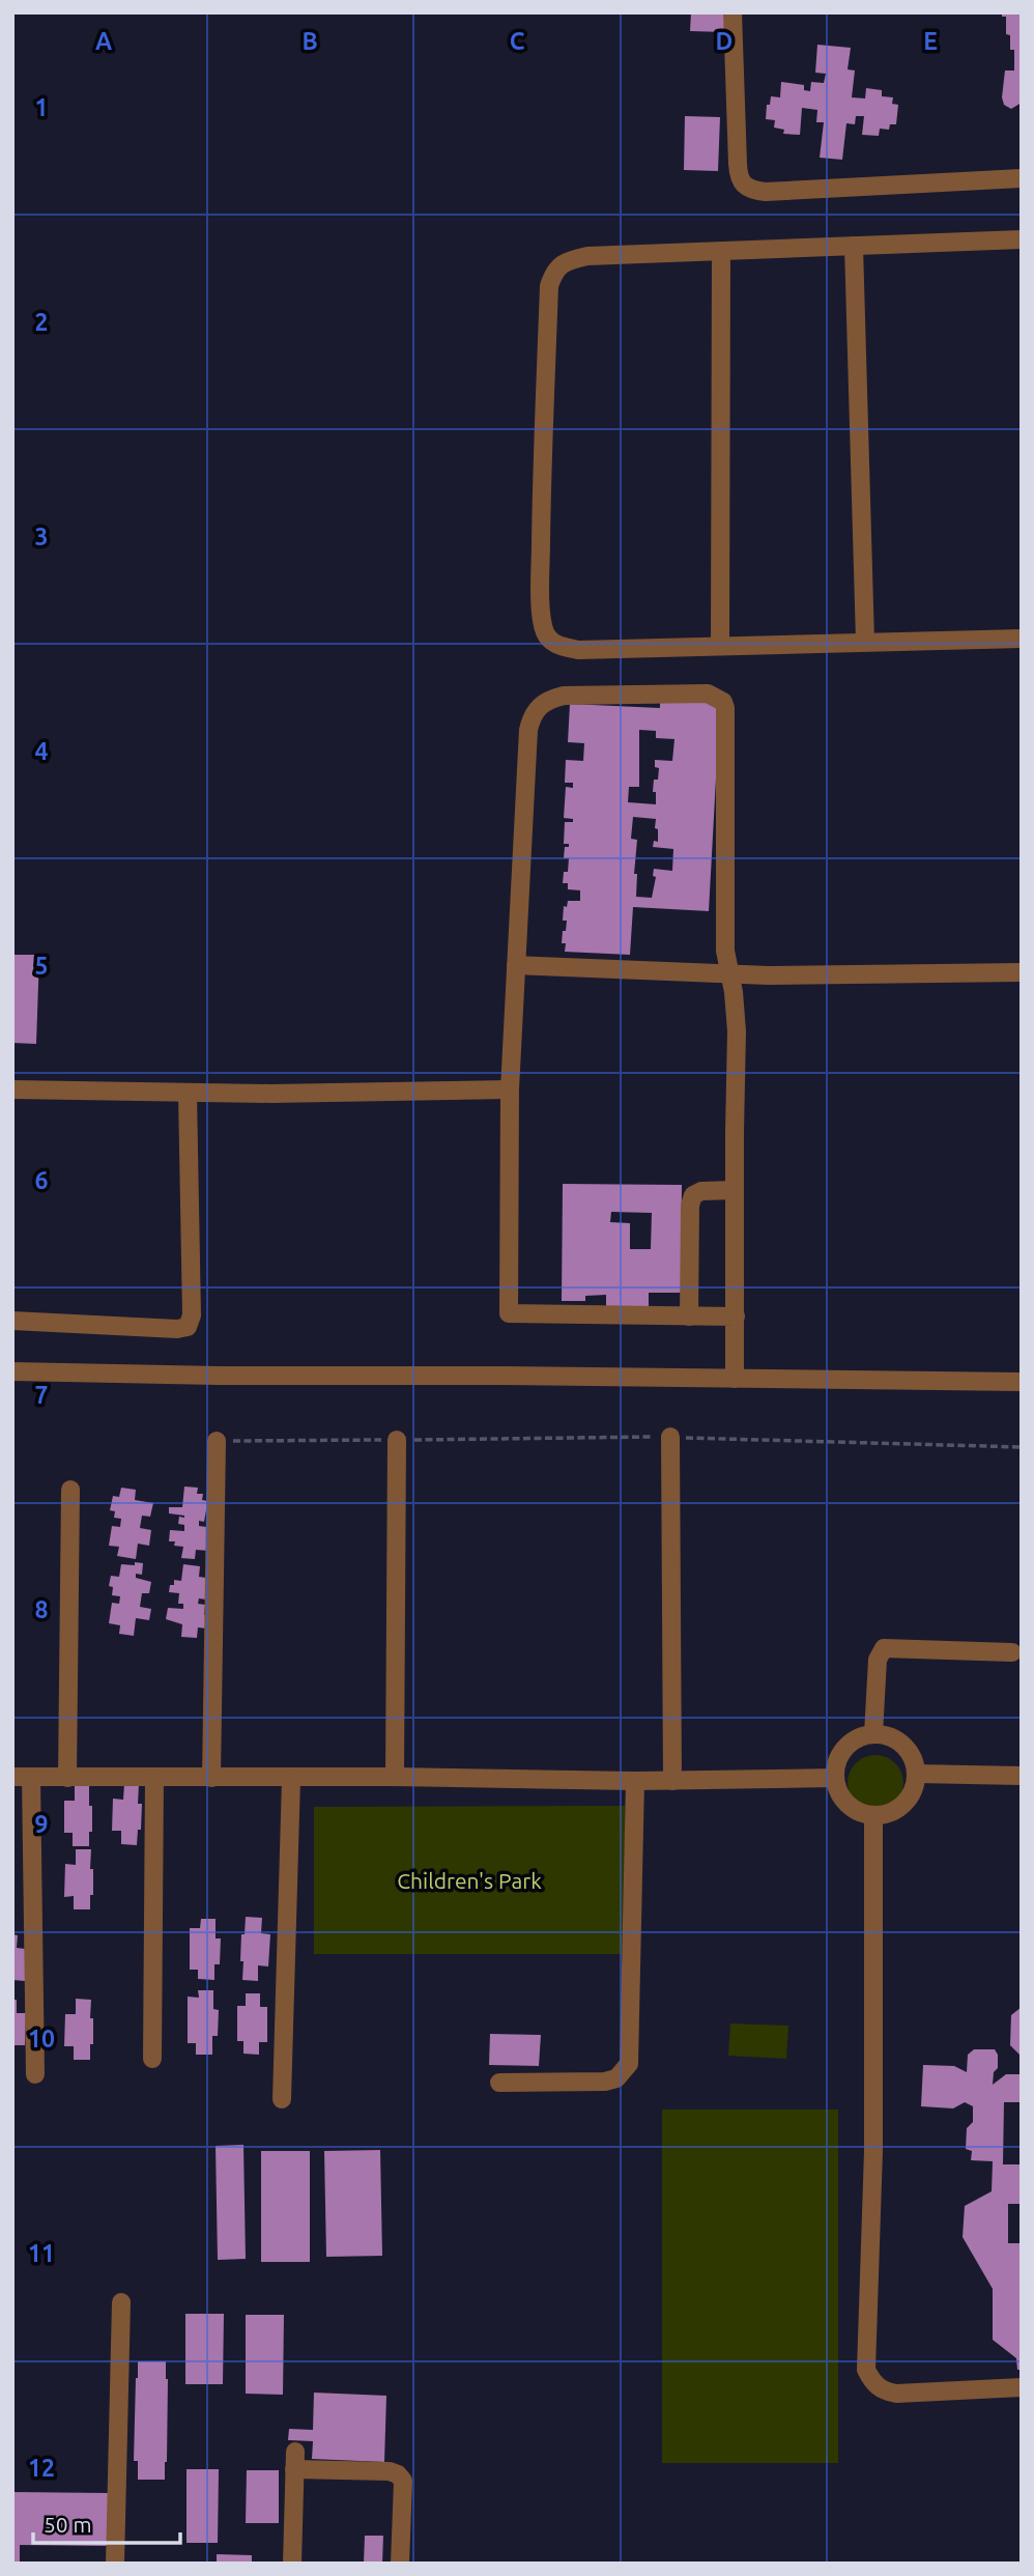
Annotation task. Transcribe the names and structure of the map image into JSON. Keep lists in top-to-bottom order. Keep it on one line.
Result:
{"parks":["Children's Park"],"scale_bar":"50 m","grid":{"columns":["A","B","C","D","E"],"rows":["1","2","3","4","5","6","7","8","9","10","11","12"]}}
